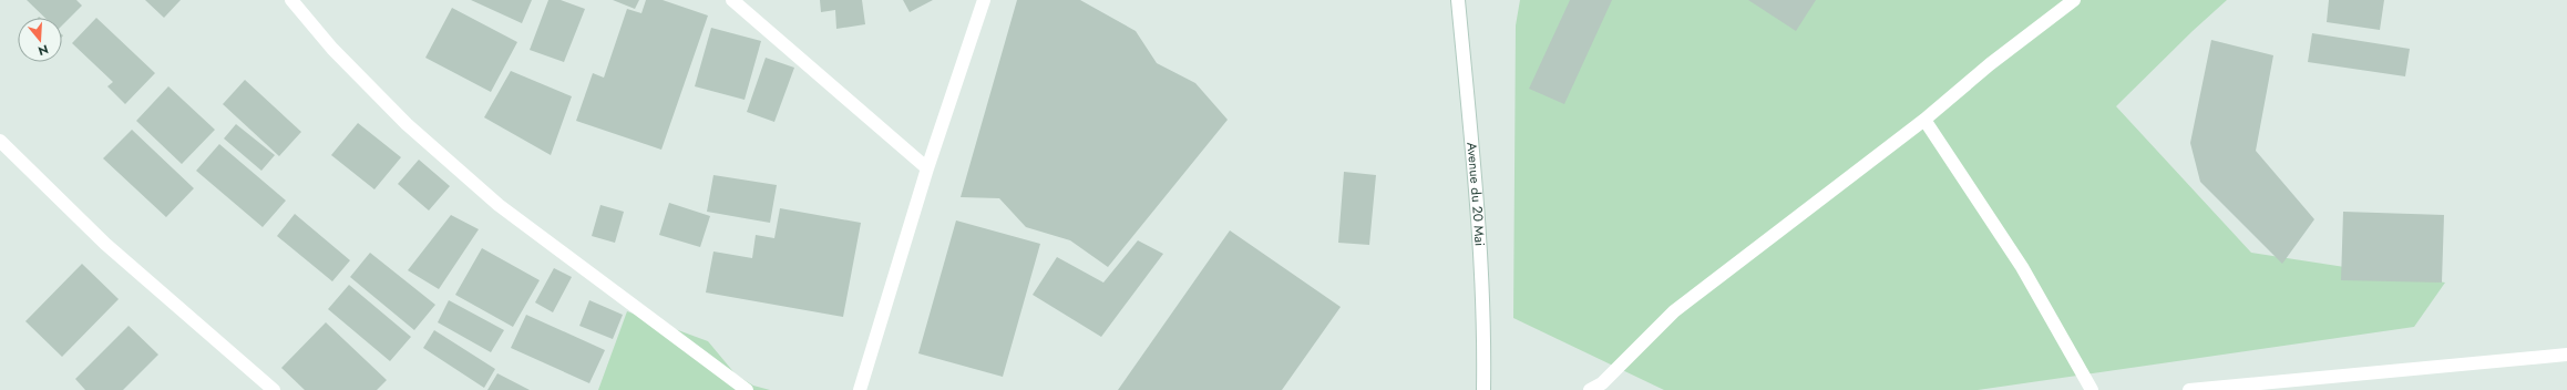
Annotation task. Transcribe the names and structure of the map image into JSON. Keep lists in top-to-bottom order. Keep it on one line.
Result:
{"streets":{"street":["Avenue du 20 Mai"]},"north":"bottom"}
